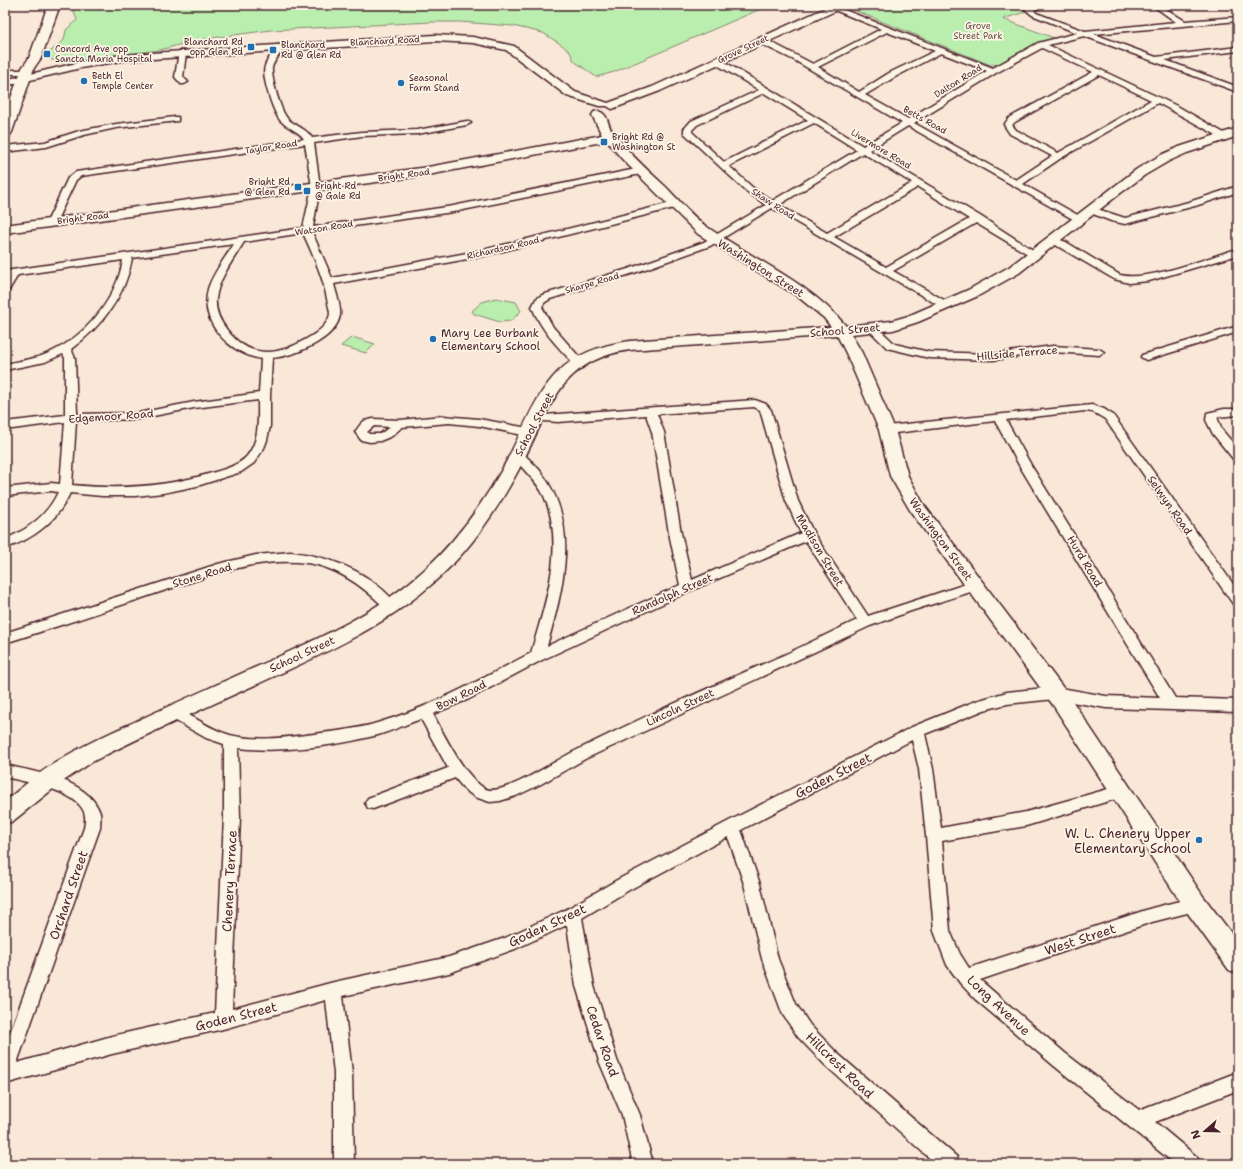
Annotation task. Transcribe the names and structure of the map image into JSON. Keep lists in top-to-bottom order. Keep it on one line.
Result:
{"streets":{"street":["Blanchard Road","Grove Street","Dalton Road","Betts Road","Taylor Road","Livermore Road","Bright Road","Shaw Road","Watson Road","Richardson Road","Washington Street","Sharpe Road","School Street","Hillside Terrace","Edgemoor Road","Selwyn Road","Madison Street","Hurd Road","Stone Road","Randolph Street","Bow Road","Lincoln Street","Goden Street","Chenery Terrace","Orchard Street","West Street","Long Avenue","Cedar Road","Hillcrest Road"]},"crossings":[["Blanchard Road","Grove Street"],["Grove Street","Betts Road"],["Grove Street","Livermore Road"],["Dalton Road","Betts Road"],["Dalton Road","Livermore Road"],["Dalton Road","Shaw Road"],["Dalton Road","Washington Street"],["Dalton Road","Sharpe Road"],["Betts Road","School Street"],["Taylor Road","Bright Road"],["Livermore Road","Shaw Road"],["Livermore Road","School Street"],["Bright Road","Washington Street"],["Shaw Road","School Street"],["Watson Road","Richardson Road"],["Watson Road","Washington Street"],["Richardson Road","Washington Street"],["Washington Street","Sharpe Road"],["Washington Street","School Street"],["Washington Street","Lincoln Street"],["Washington Street","Goden Street"],["Washington Street","West Street"],["Sharpe Road","School Street"],["School Street","Hillside Terrace"],["School Street","Stone Road"],["School Street","Bow Road"],["School Street","Orchard Street"],["Selwyn Road","Hurd Road"],["Madison Street","Randolph Street"],["Madison Street","Lincoln Street"],["Hurd Road","Goden Street"],["Randolph Street","Bow Road"],["Bow Road","Lincoln Street"],["Bow Road","Chenery Terrace"],["Goden Street","Chenery Terrace"],["Goden Street","Long Avenue"],["Goden Street","Cedar Road"],["Goden Street","Hillcrest Road"],["West Street","Long Avenue"]],"parks":["Grove Street Park"],"places":{"transit":["Blanchard Rd opp Glen Rd","Blanchard Rd @ Glen Rd","Concord Ave opp Sancta Maria Hospital","Bright Rd @ Washington St","Bright Rd @ Glen Rd","Bright Rd @ Gale Rd"],"other":["Beth El Temple Center","Seasonal Farm Stand","Mary Lee Burbank Elementary School","W. L. Chenery Upper Elementary School"]},"north":"left"}
